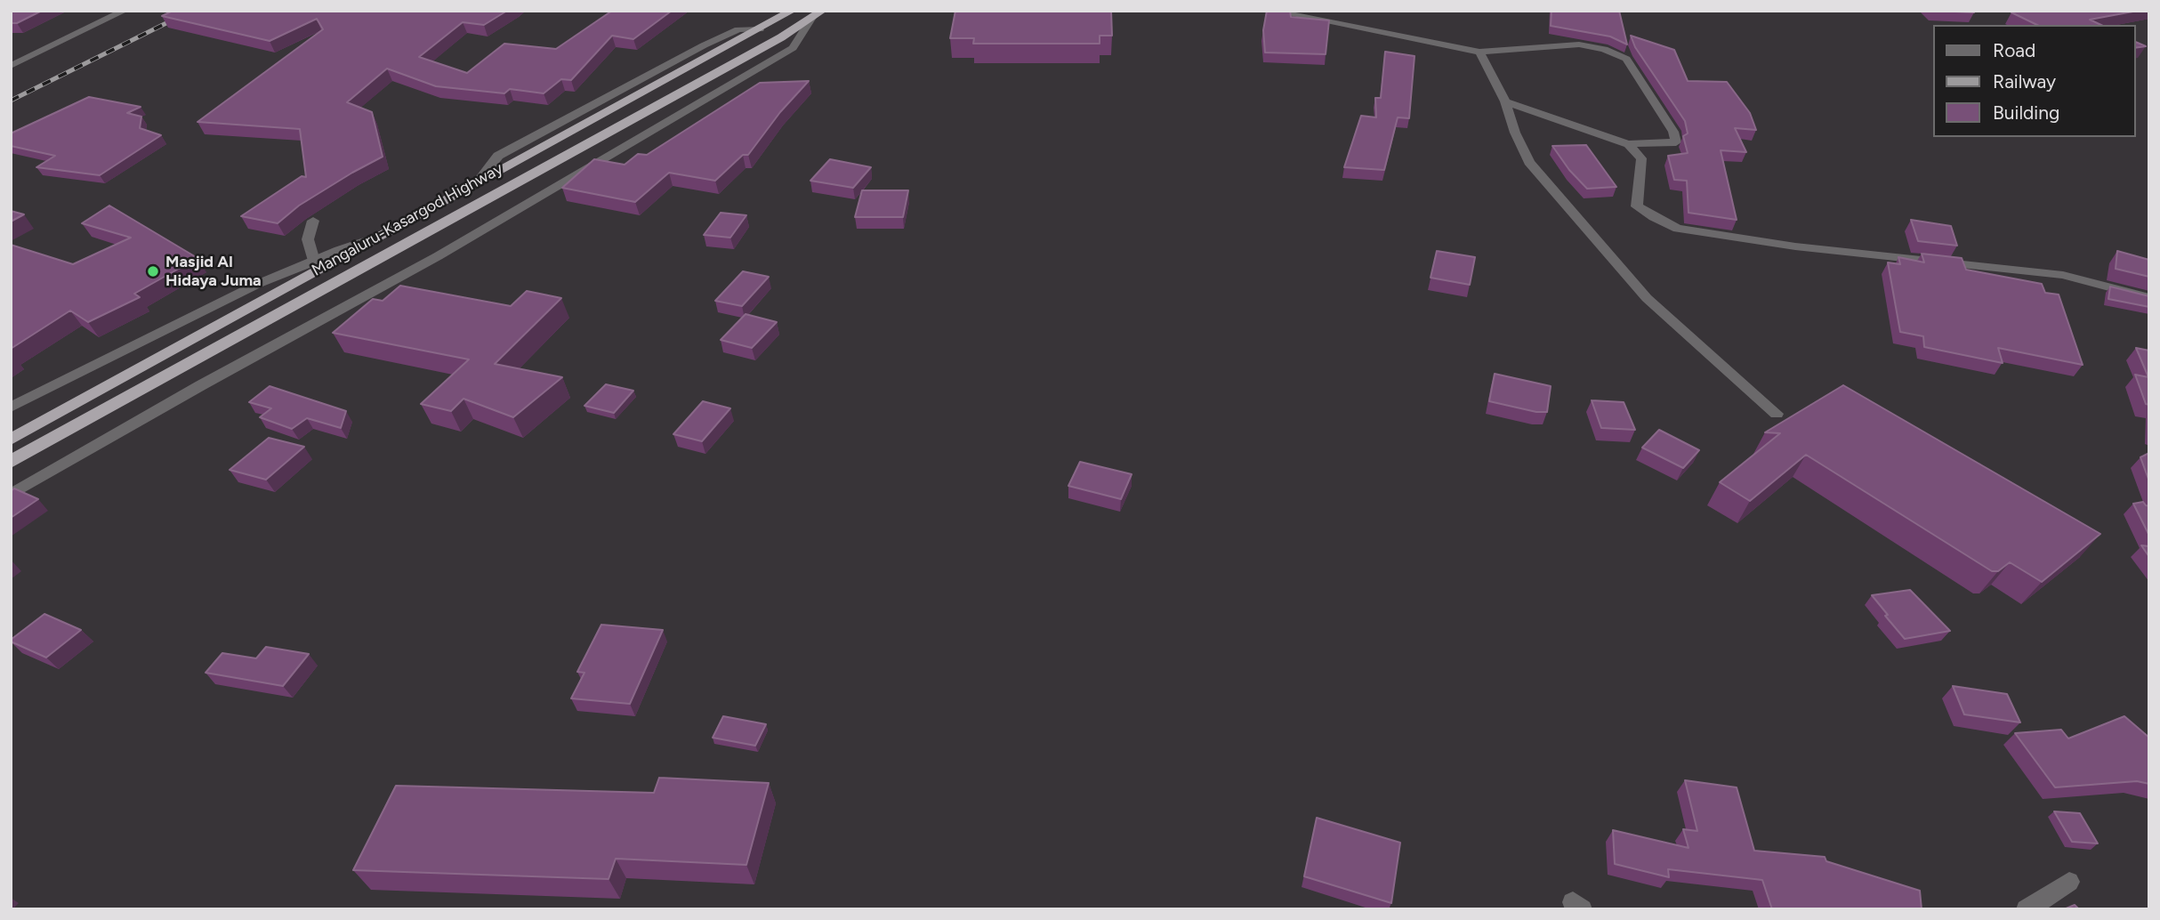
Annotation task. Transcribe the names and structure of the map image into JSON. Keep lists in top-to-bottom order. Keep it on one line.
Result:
{"streets":{"highway":["Mangaluru-Kasargod Highway"]},"places":["Masjid Al Hidaya Juma"],"legend":["Road","Railway","Building"]}
